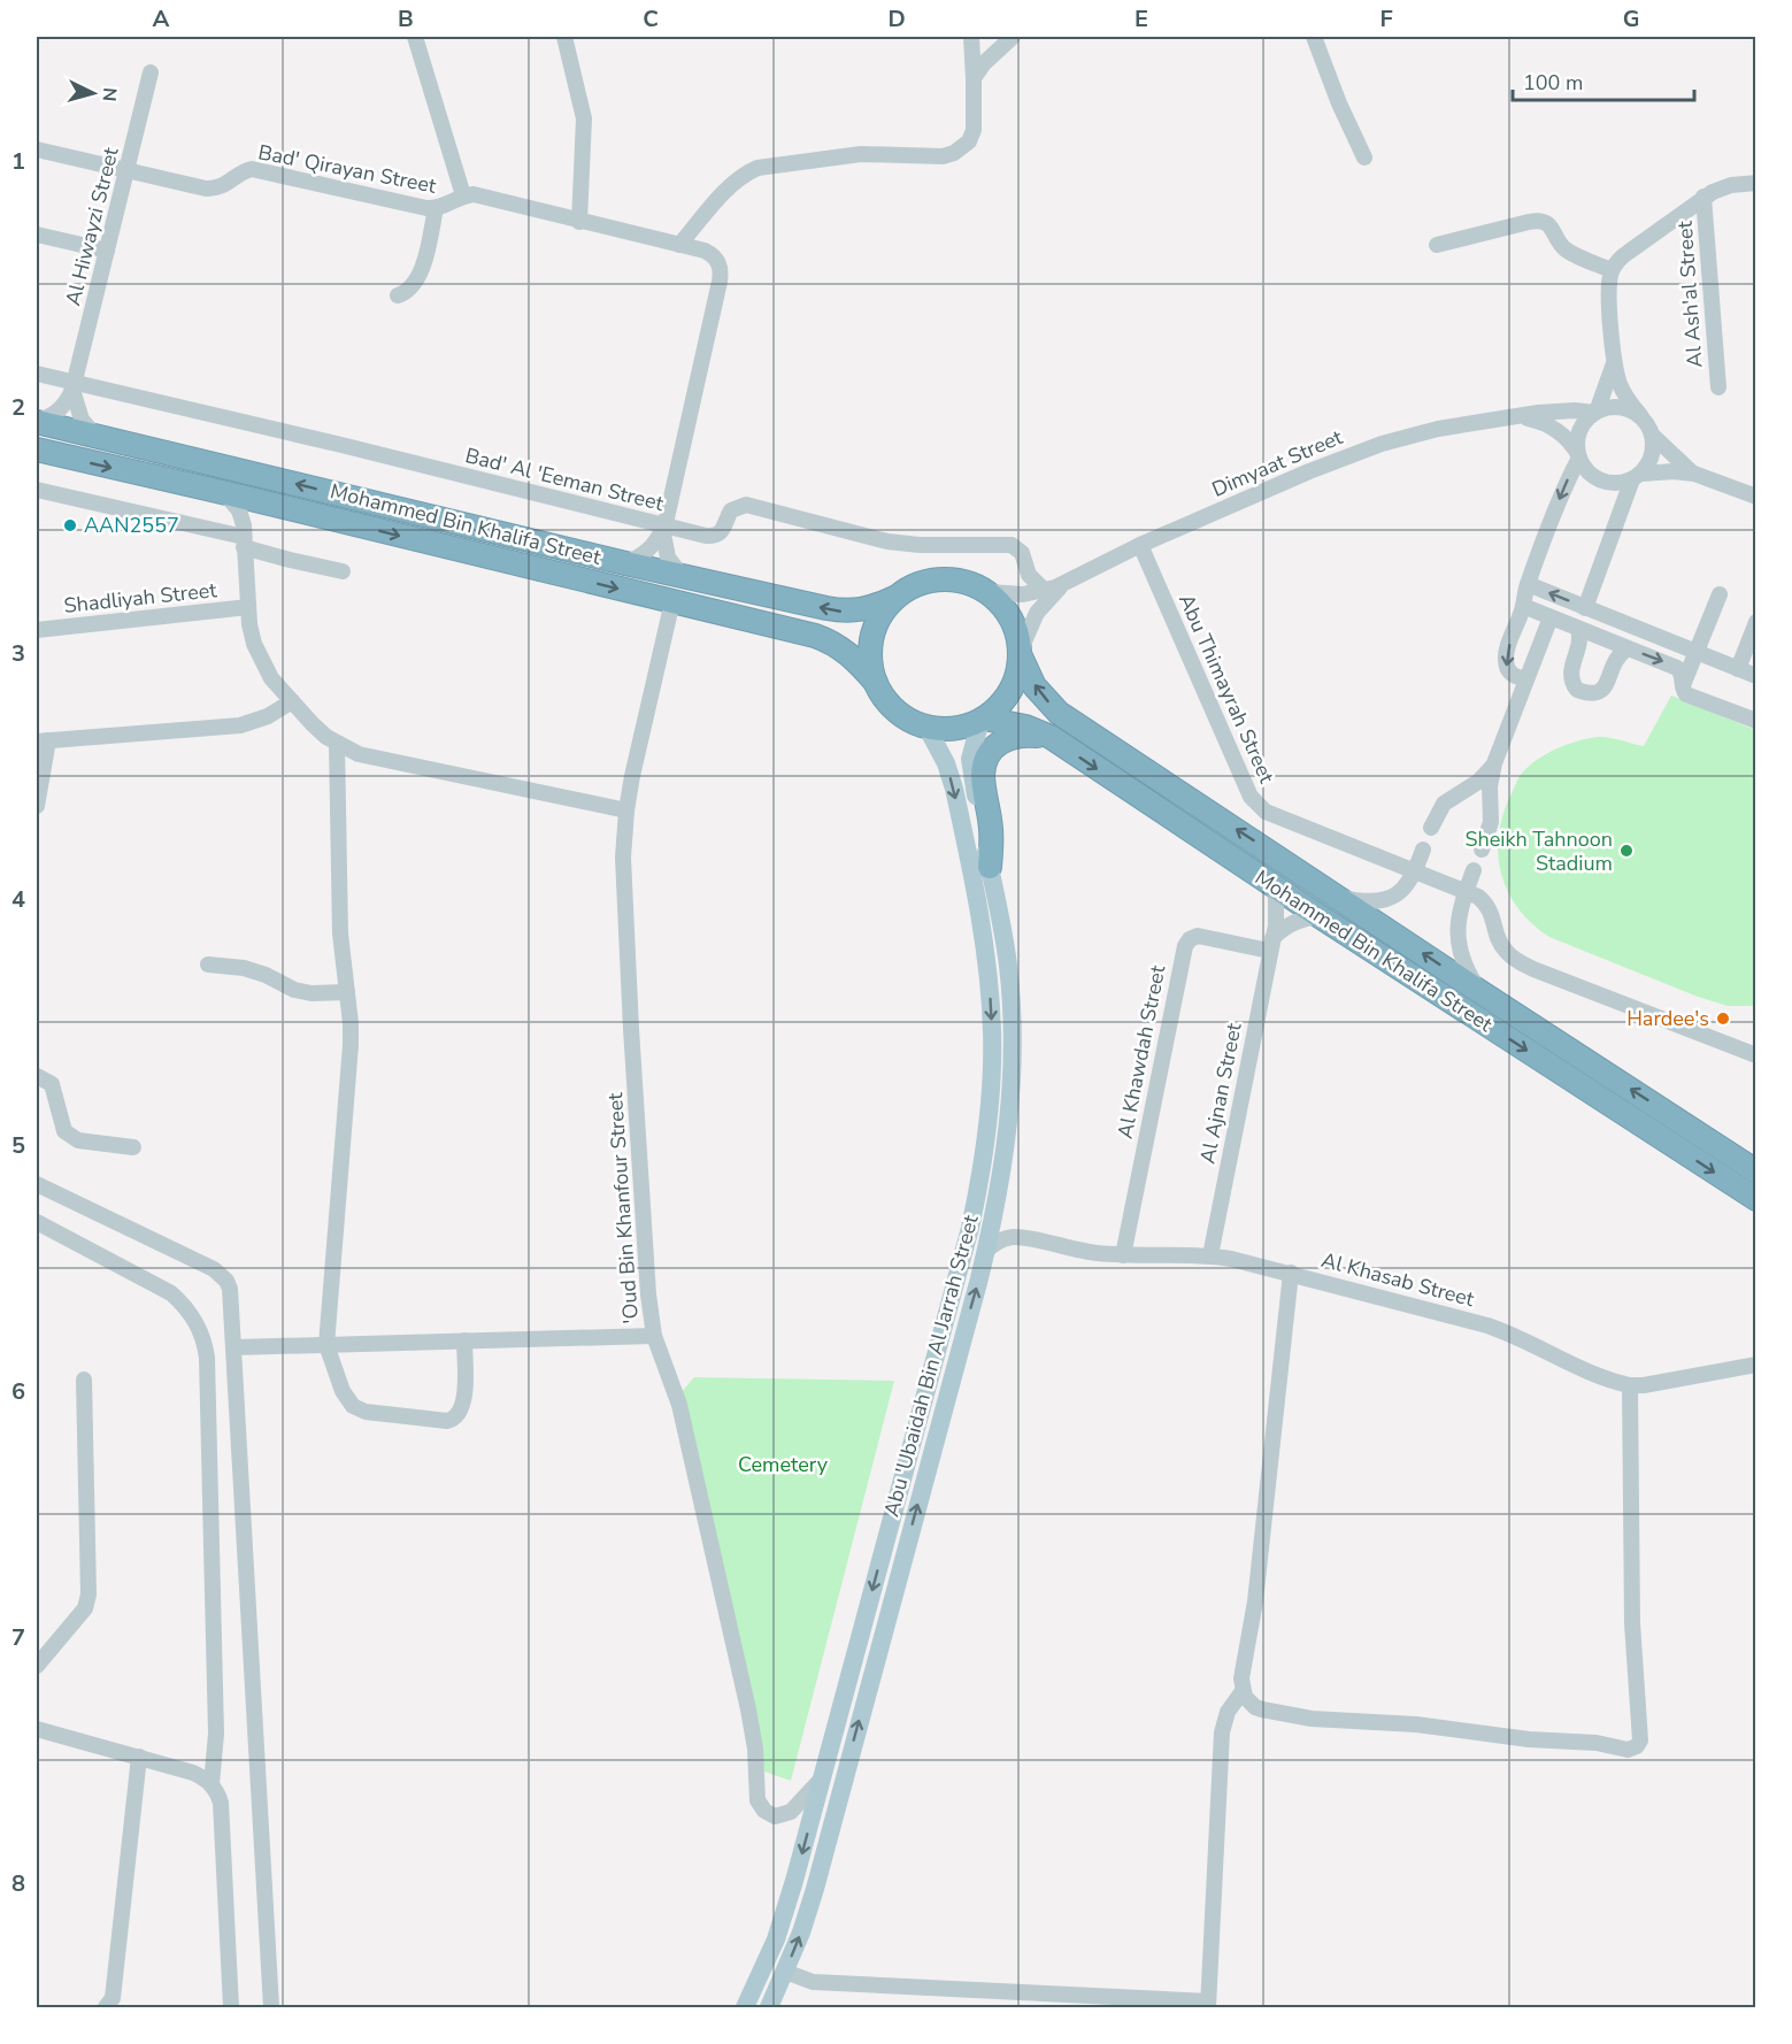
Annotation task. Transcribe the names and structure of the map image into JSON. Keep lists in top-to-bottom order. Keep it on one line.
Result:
{"streets":{"highway":["Mohammed Bin Khalifa Street"],"main road":["Abu 'Ubaidah Bin Al Jarrah Street"],"street":["Bad' Qirayan Street","Al Hiwayzi Street","Al Ash'al Street","Dimyaat Street","Bad' Al 'Eeman Street","Shadliyah Street","Abu Thimayrah Street","Al Khawdah Street","Al Ajnan Street","'Oud Bin Khanfour Street","Al Khasab Street"]},"crossings":[["Bad' Qirayan Street","Al Hiwayzi Street"],["Al Hiwayzi Street","Bad' Al 'Eeman Street"],["Al Hiwayzi Street","Mohammed Bin Khalifa Street"],["Dimyaat Street","Bad' Al 'Eeman Street"],["Dimyaat Street","Mohammed Bin Khalifa Street"],["Dimyaat Street","Abu Thimayrah Street"],["Dimyaat Street","Abu 'Ubaidah Bin Al Jarrah Street"],["Mohammed Bin Khalifa Street","Al Ajnan Street"],["Mohammed Bin Khalifa Street","'Oud Bin Khanfour Street"],["Mohammed Bin Khalifa Street","Abu 'Ubaidah Bin Al Jarrah Street"],["Al Khawdah Street","Al Ajnan Street"],["Al Khawdah Street","Al Khasab Street"],["Al Ajnan Street","Al Khasab Street"],["'Oud Bin Khanfour Street","Abu 'Ubaidah Bin Al Jarrah Street"]],"parks":["Cemetery"],"places":["AAN2557","Sheikh Tahnoon Stadium","Hardee's"],"scale_bar":"100 m","north":"right","grid":{"columns":["A","B","C","D","E","F","G"],"rows":["1","2","3","4","5","6","7","8"]}}
